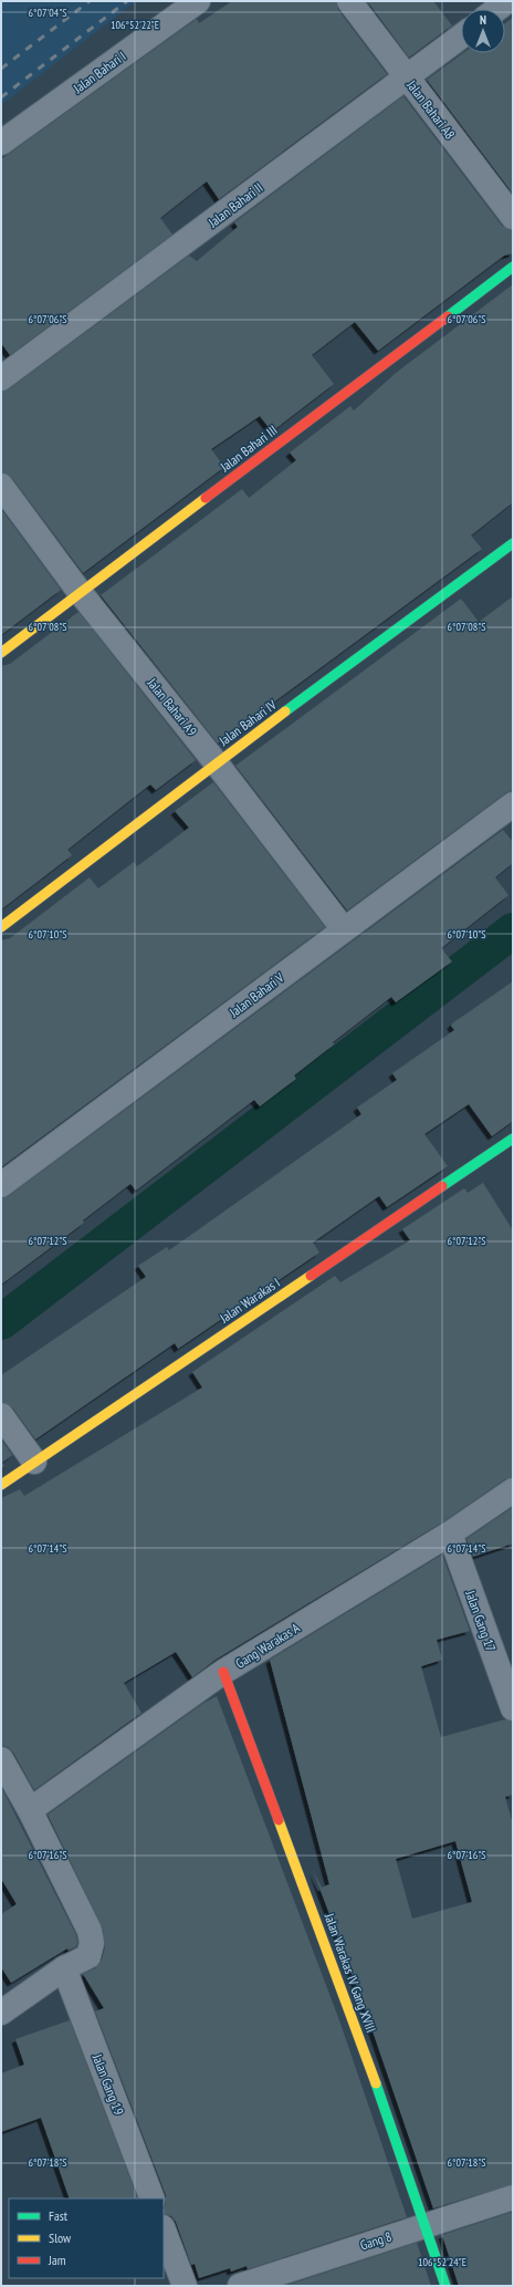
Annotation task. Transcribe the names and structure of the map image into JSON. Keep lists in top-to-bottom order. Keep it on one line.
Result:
{"streets":{"street":["Jalan Bahari I","Jalan Bahari A8","Jalan Bahari II","Jalan Bahari III","Jalan Bahari A9","Jalan Bahari IV","Jalan Bahari V","Jalan Warakas I","Jalan Gang 17","Gang Warakas A","Jalan Warakas IV Gang XVIII","Jalan Gang 19","Gang 8"]},"crossings":[["Jalan Bahari A8","Jalan Bahari II"],["Jalan Bahari III","Jalan Bahari A9"],["Jalan Bahari A9","Jalan Bahari IV"],["Jalan Bahari A9","Jalan Bahari V"],["Jalan Gang 17","Gang Warakas A"],["Gang Warakas A","Jalan Warakas IV Gang XVIII"],["Jalan Warakas IV Gang XVIII","Gang 8"]],"legend":["Fast","Slow","Jam"],"north":"top","coordinates":["6°07'04\"S","106°52'22\"E","6°07'06\"S","6°07'08\"S","6°07'10\"S","6°07'12\"S","6°07'14\"S","6°07'16\"S","6°07'18\"S","106°52'24\"E"]}
